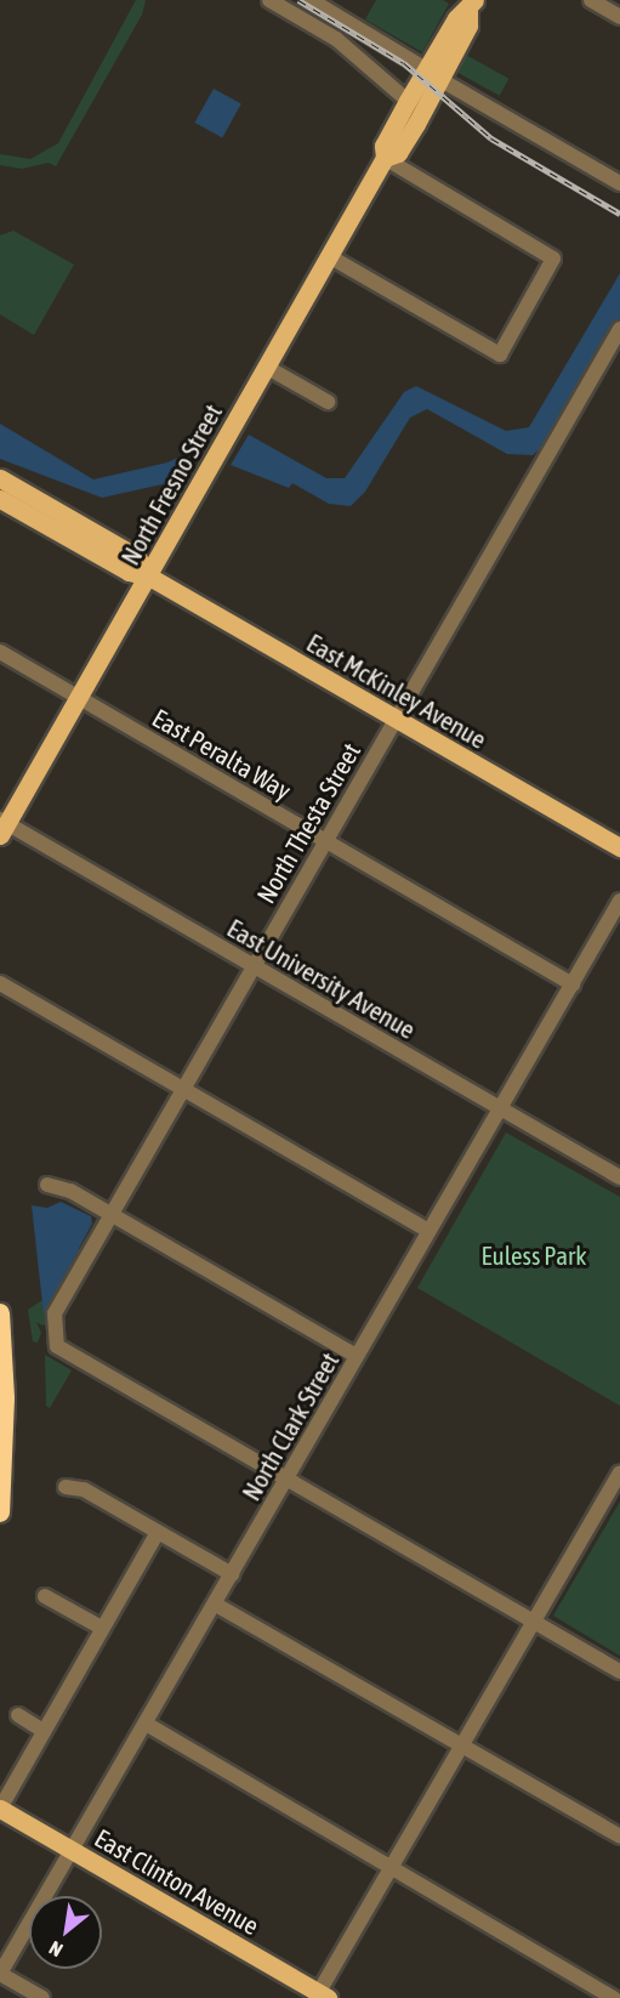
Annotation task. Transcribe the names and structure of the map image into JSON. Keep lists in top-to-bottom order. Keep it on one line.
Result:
{"streets":{"main road":["North Fresno Street","East McKinley Avenue","East Clinton Avenue"],"street":["East Peralta Way","North Thesta Street","East University Avenue","North Clark Street"]},"crossings":[["North Fresno Street","East McKinley Avenue"],["North Fresno Street","East Peralta Way"],["North Fresno Street","East University Avenue"],["East McKinley Avenue","North Thesta Street"],["East Peralta Way","North Thesta Street"],["East Peralta Way","North Clark Street"],["North Thesta Street","East University Avenue"],["North Thesta Street","North Clark Street"],["East University Avenue","North Clark Street"],["North Clark Street","East Clinton Avenue"]],"parks":["Euless Park"],"north":"bottom left"}
